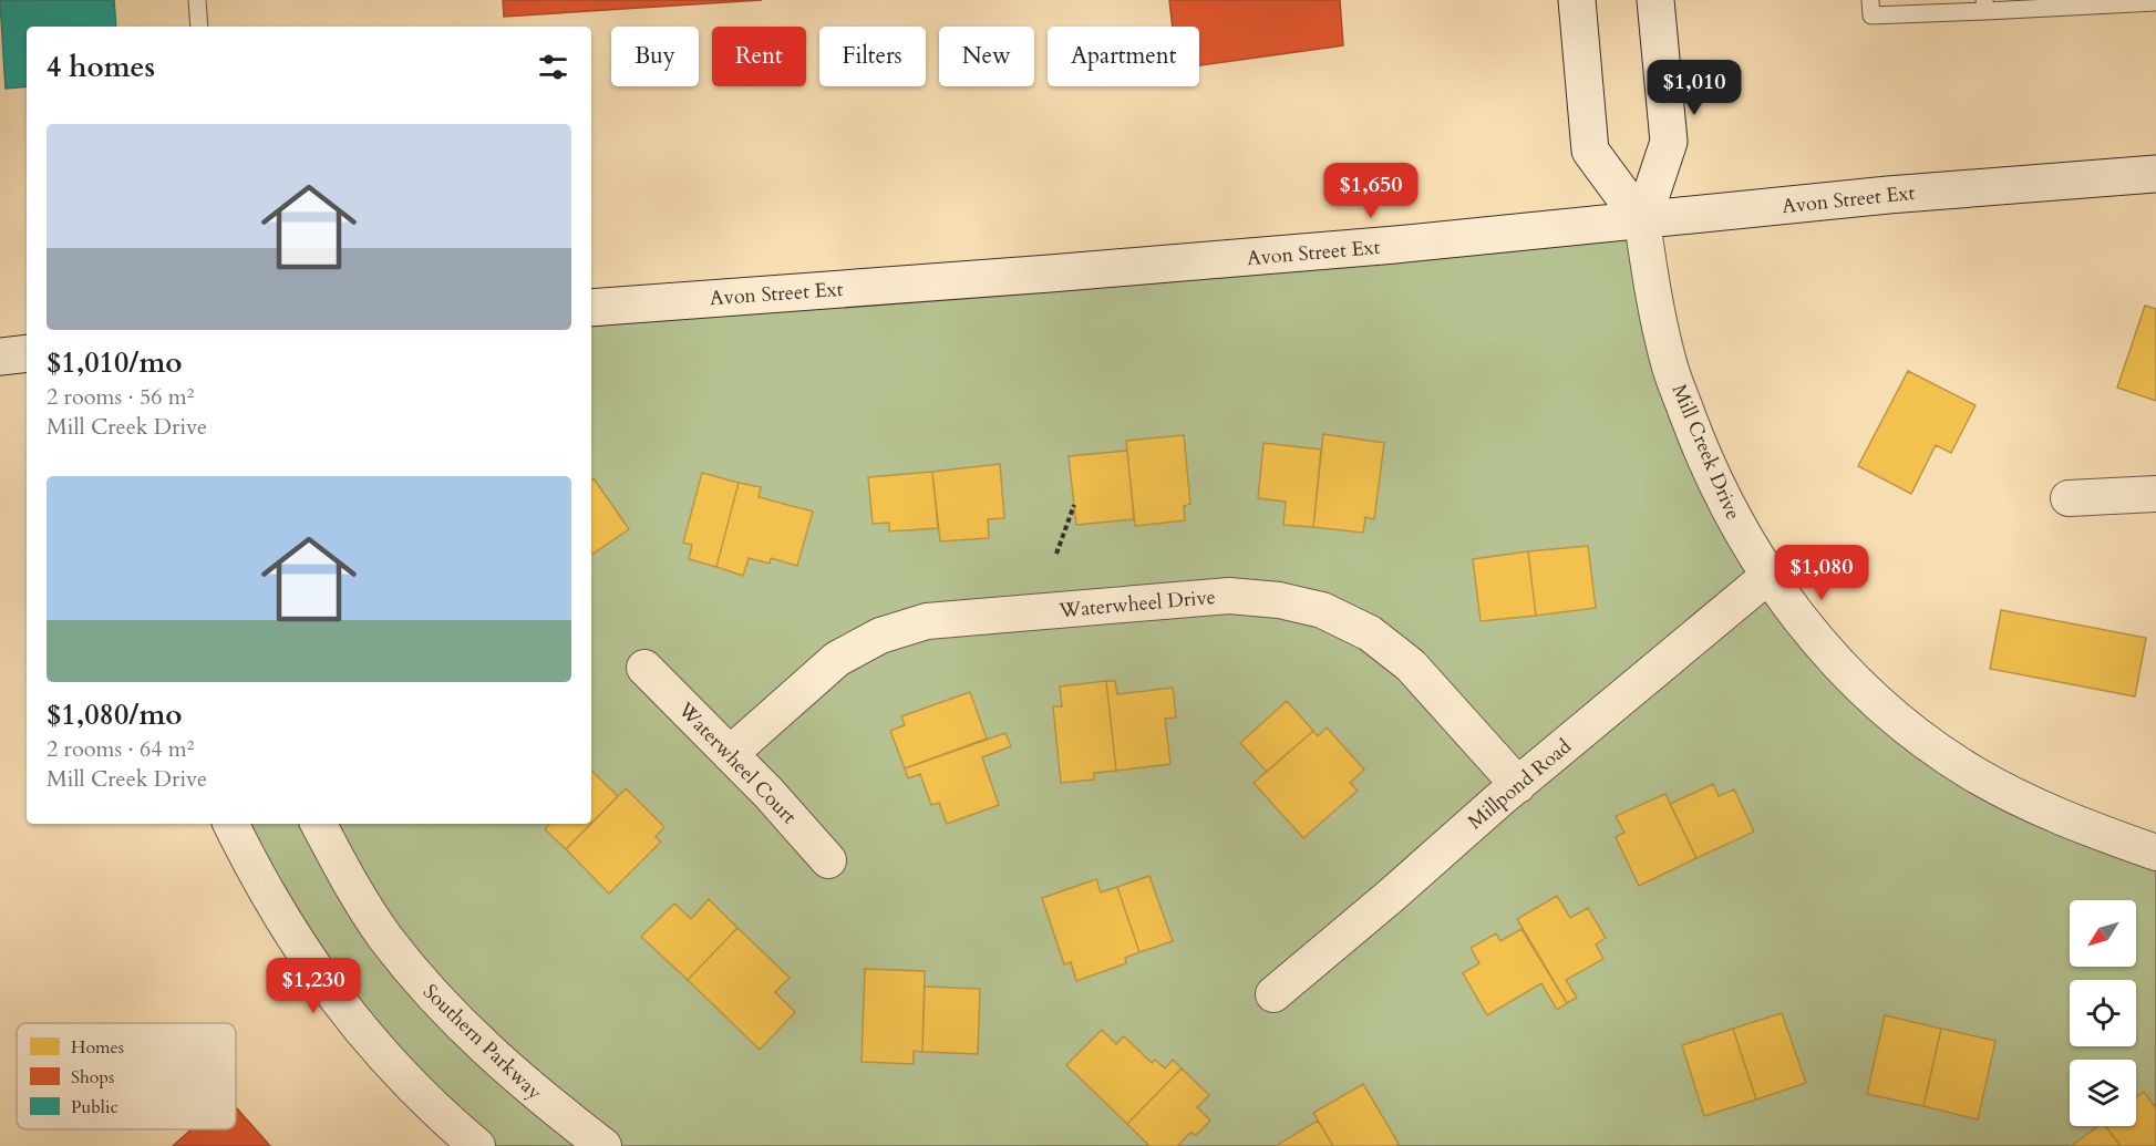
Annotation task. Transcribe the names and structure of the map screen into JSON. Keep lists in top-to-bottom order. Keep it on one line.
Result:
{"streets":{"main road":["Avon Street Ext","Mill Creek Drive"],"street":["Waterwheel Drive","Waterwheel Court","Millpond Road","Southern Parkway"]},"crossings":[["Avon Street Ext","Mill Creek Drive"],["Mill Creek Drive","Millpond Road"],["Waterwheel Drive","Waterwheel Court"],["Waterwheel Drive","Millpond Road"]],"legend":["Homes","Shops","Public"],"north":"bottom left","page":{"chip":["Buy","Rent","Filters","New","Apartment"],"heading":"4 homes","price":["$1,010","$1,650","$1,080","$1,230"],"list":[{"name":"$1,010/mo","note":"2 rooms · 56 m² · Mill Creek Drive"},{"name":"$1,080/mo","note":"2 rooms · 64 m² · Mill Creek Drive"}]}}
